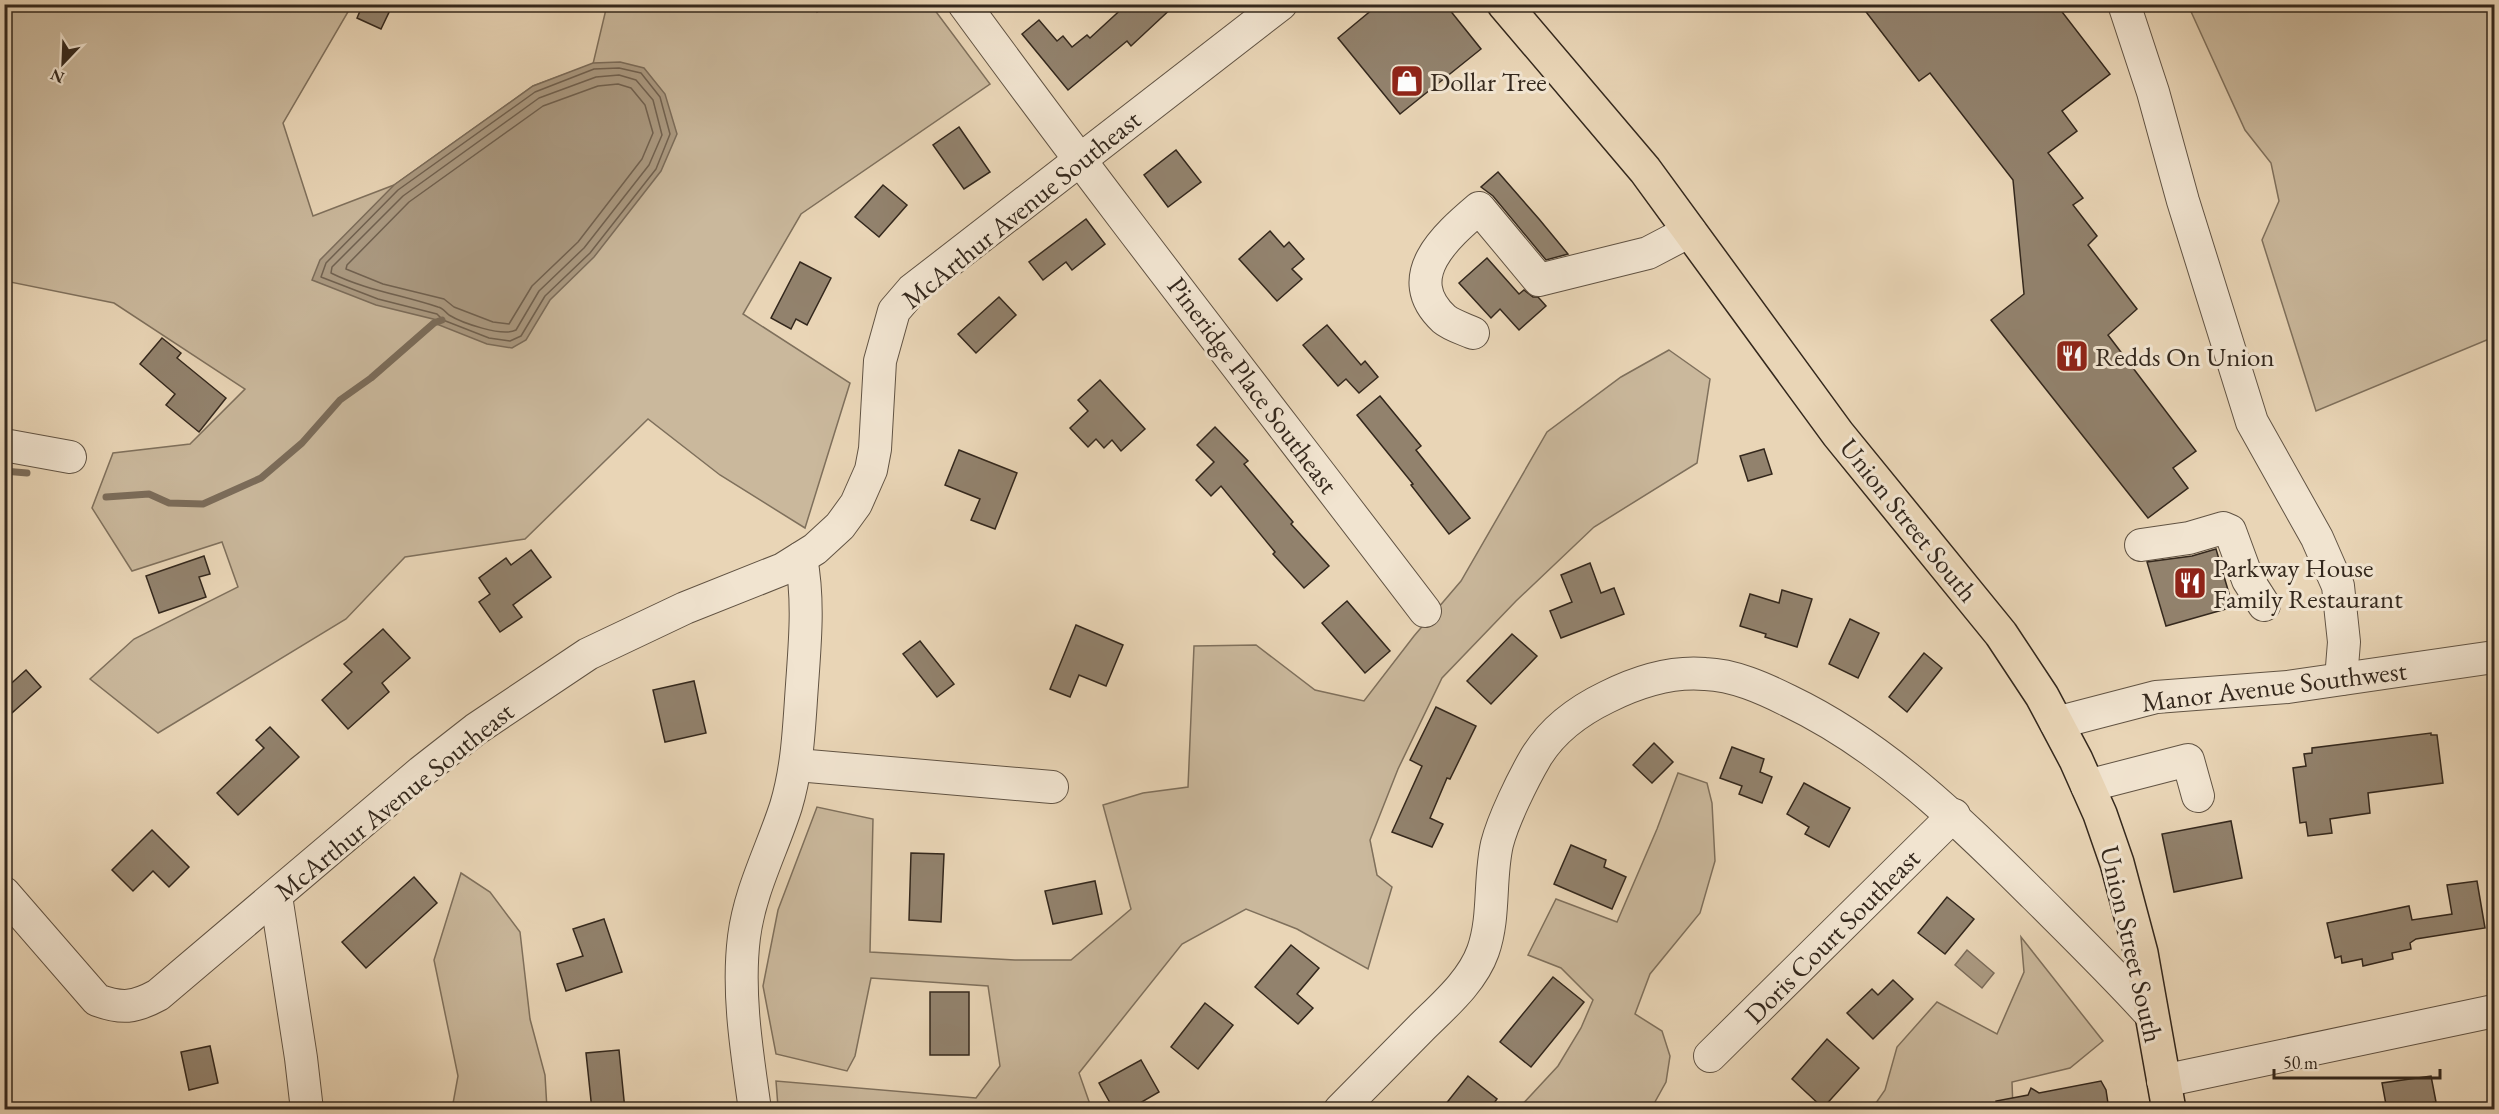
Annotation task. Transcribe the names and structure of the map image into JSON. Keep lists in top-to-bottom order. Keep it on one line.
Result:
{"streets":{"main road":["Union Street South"],"street":["McArthur Avenue Southeast","Pineridge Place Southeast","Manor Avenue Southwest","Doris Court Southeast"]},"crossings":[["McArthur Avenue Southeast","Pineridge Place Southeast"],["Union Street South","Manor Avenue Southwest"]],"places":{"shop":["Dollar Tree"],"restaurant":["Redds On Union","Parkway House Family Restaurant"]},"scale_bar":"50 m","north":"bottom left"}
